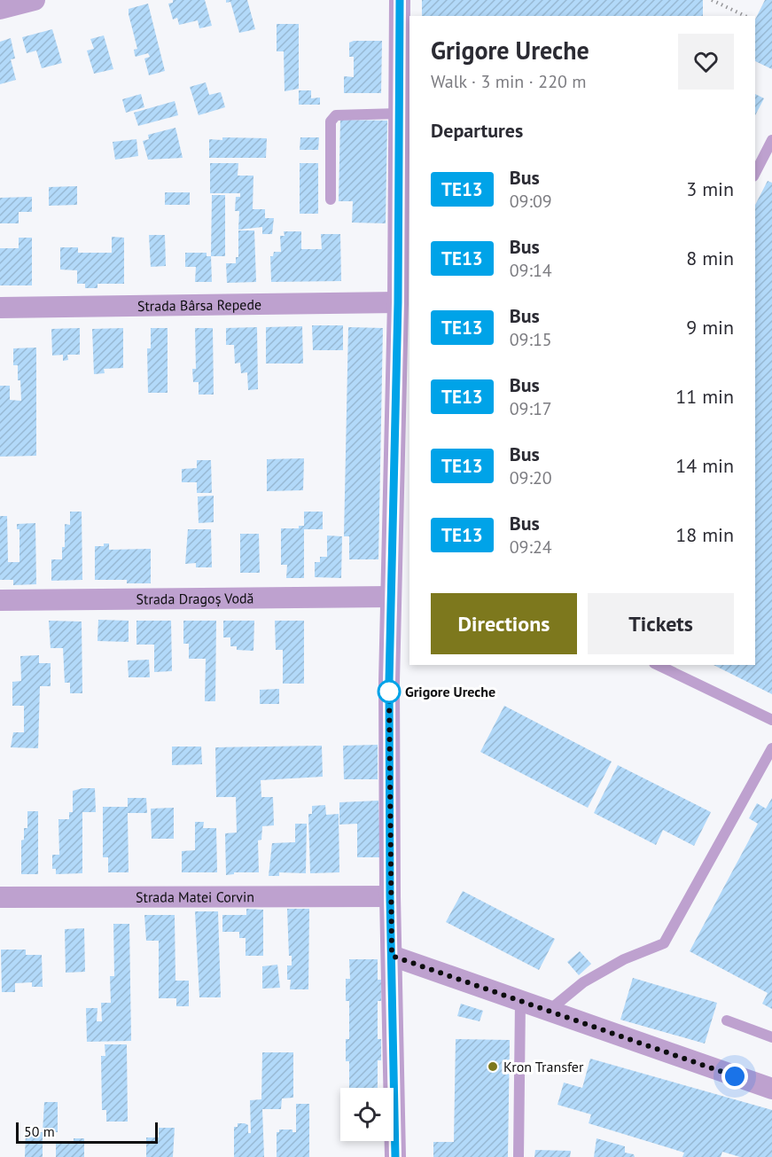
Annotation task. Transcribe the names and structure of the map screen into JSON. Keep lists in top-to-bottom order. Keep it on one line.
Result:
{"streets":{"street":["Strada Bârsa Repede","Strada Dragoș Vodă","Strada Matei Corvin"]},"places":["Grigore Ureche","Kron Transfer"],"lines":["bus line TE13"],"scale_bar":"50 m","page":{"heading":[["Grigore Ureche","Walk · 3 min · 220 m"],"Departures"],"list":[{"mark":"TE13","name":"Bus","note":"09:09","value":"3 min"},{"mark":"TE13","name":"Bus","note":"09:14","value":"8 min"},{"mark":"TE13","name":"Bus","note":"09:15","value":"9 min"},{"mark":"TE13","name":"Bus","note":"09:17","value":"11 min"},{"mark":"TE13","name":"Bus","note":"09:20","value":"14 min"},{"mark":"TE13","name":"Bus","note":"09:24","value":"18 min"}],"buttons":["Directions","Tickets"],"scale":"50 m"}}
